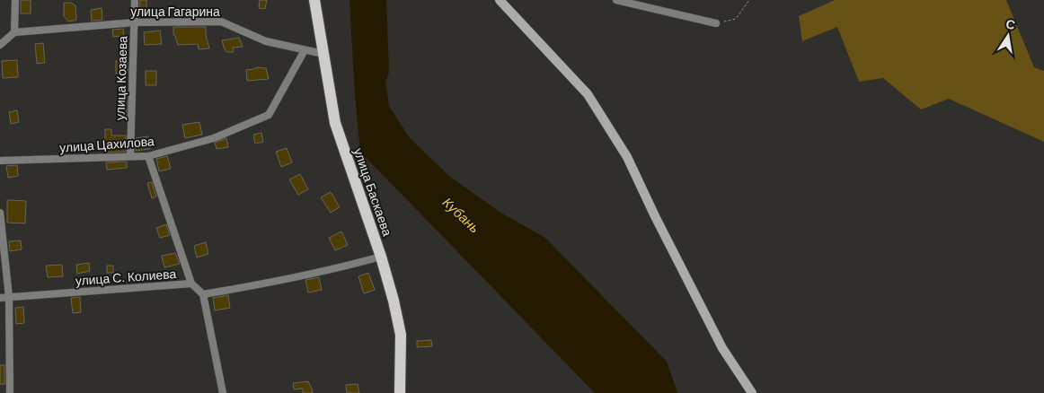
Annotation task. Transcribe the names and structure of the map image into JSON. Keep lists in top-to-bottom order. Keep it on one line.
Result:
{"streets":{"main road":["улица Баскаева"],"street":["улица Гагарина","улица Козаева","улица Цахилова","улица С. Колиева"]},"crossings":[["улица Гагарина","улица Козаева"],["улица Гагарина","улица Цахилова"],["улица Гагарина","улица Баскаева"],["улица Козаева","улица Цахилова"]],"water":["Кубань"],"north":"top"}
